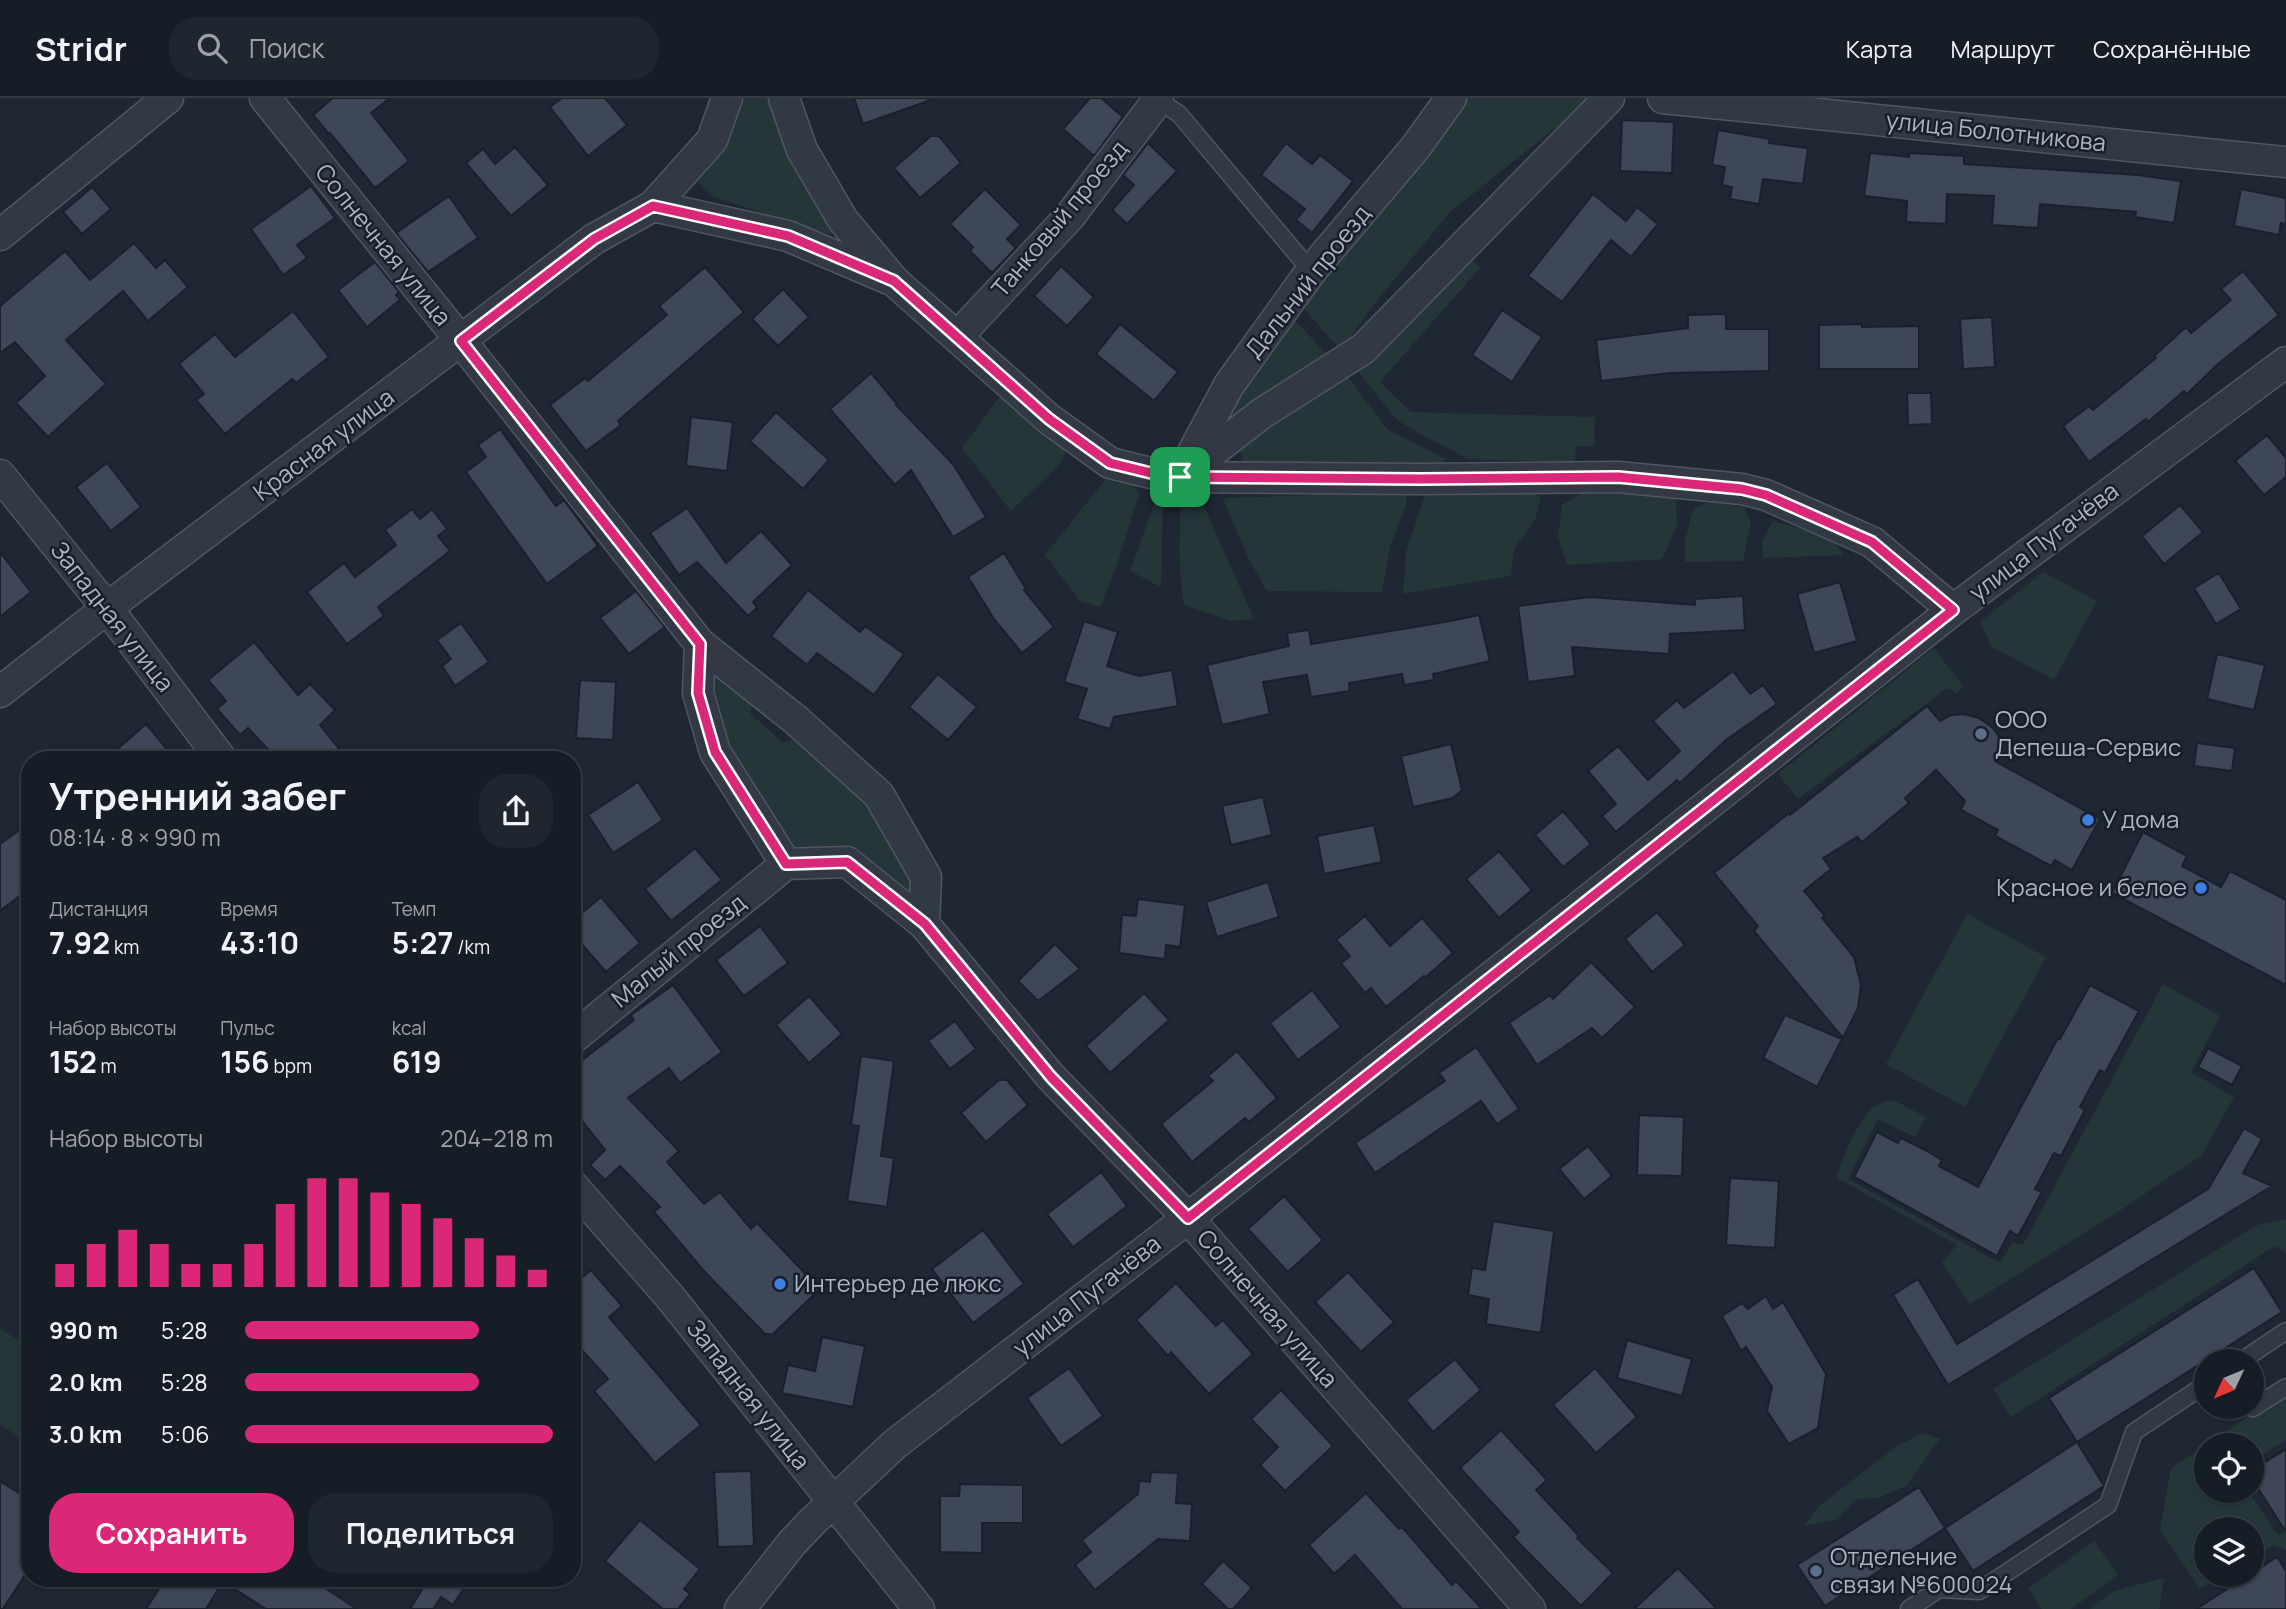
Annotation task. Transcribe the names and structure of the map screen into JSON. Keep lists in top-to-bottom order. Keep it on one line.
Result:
{"streets":{"street":["улица Болотникова","Танковый проезд","Солнечная улица","Дальний проезд","Красная улица","улица Пугачёва","Западная улица","Малый проезд"]},"crossings":[["Солнечная улица","Красная улица"],["Солнечная улица","улица Пугачёва"],["Солнечная улица","Малый проезд"],["Красная улица","Западная улица"],["улица Пугачёва","Западная улица"]],"places":["ООО Депеша-Сервис","У дома","Красное и белое","Интерьер де люкс","Отделение связи №600024"],"north":"bottom left","page":{"header":"Stridr","search":"Поиск","nav":["Карта","Маршрут","Сохранённые"],"heading":["Утренний забег","08:14 · 8 × 990 m"],"stats":[["Дистанция","7.92 km"],["Время","43:10"],["Темп","5:27 /km"],["Набор высоты","152 m"],["Пульс","156 bpm"],["kcal","619"]],"chart":["Набор высоты","204–218 m"],"list":[{"name":"990 m","note":"5:28"},{"name":"2.0 km","note":"5:28"},{"name":"3.0 km","note":"5:06"}],"buttons":["Сохранить","Поделиться"]}}
